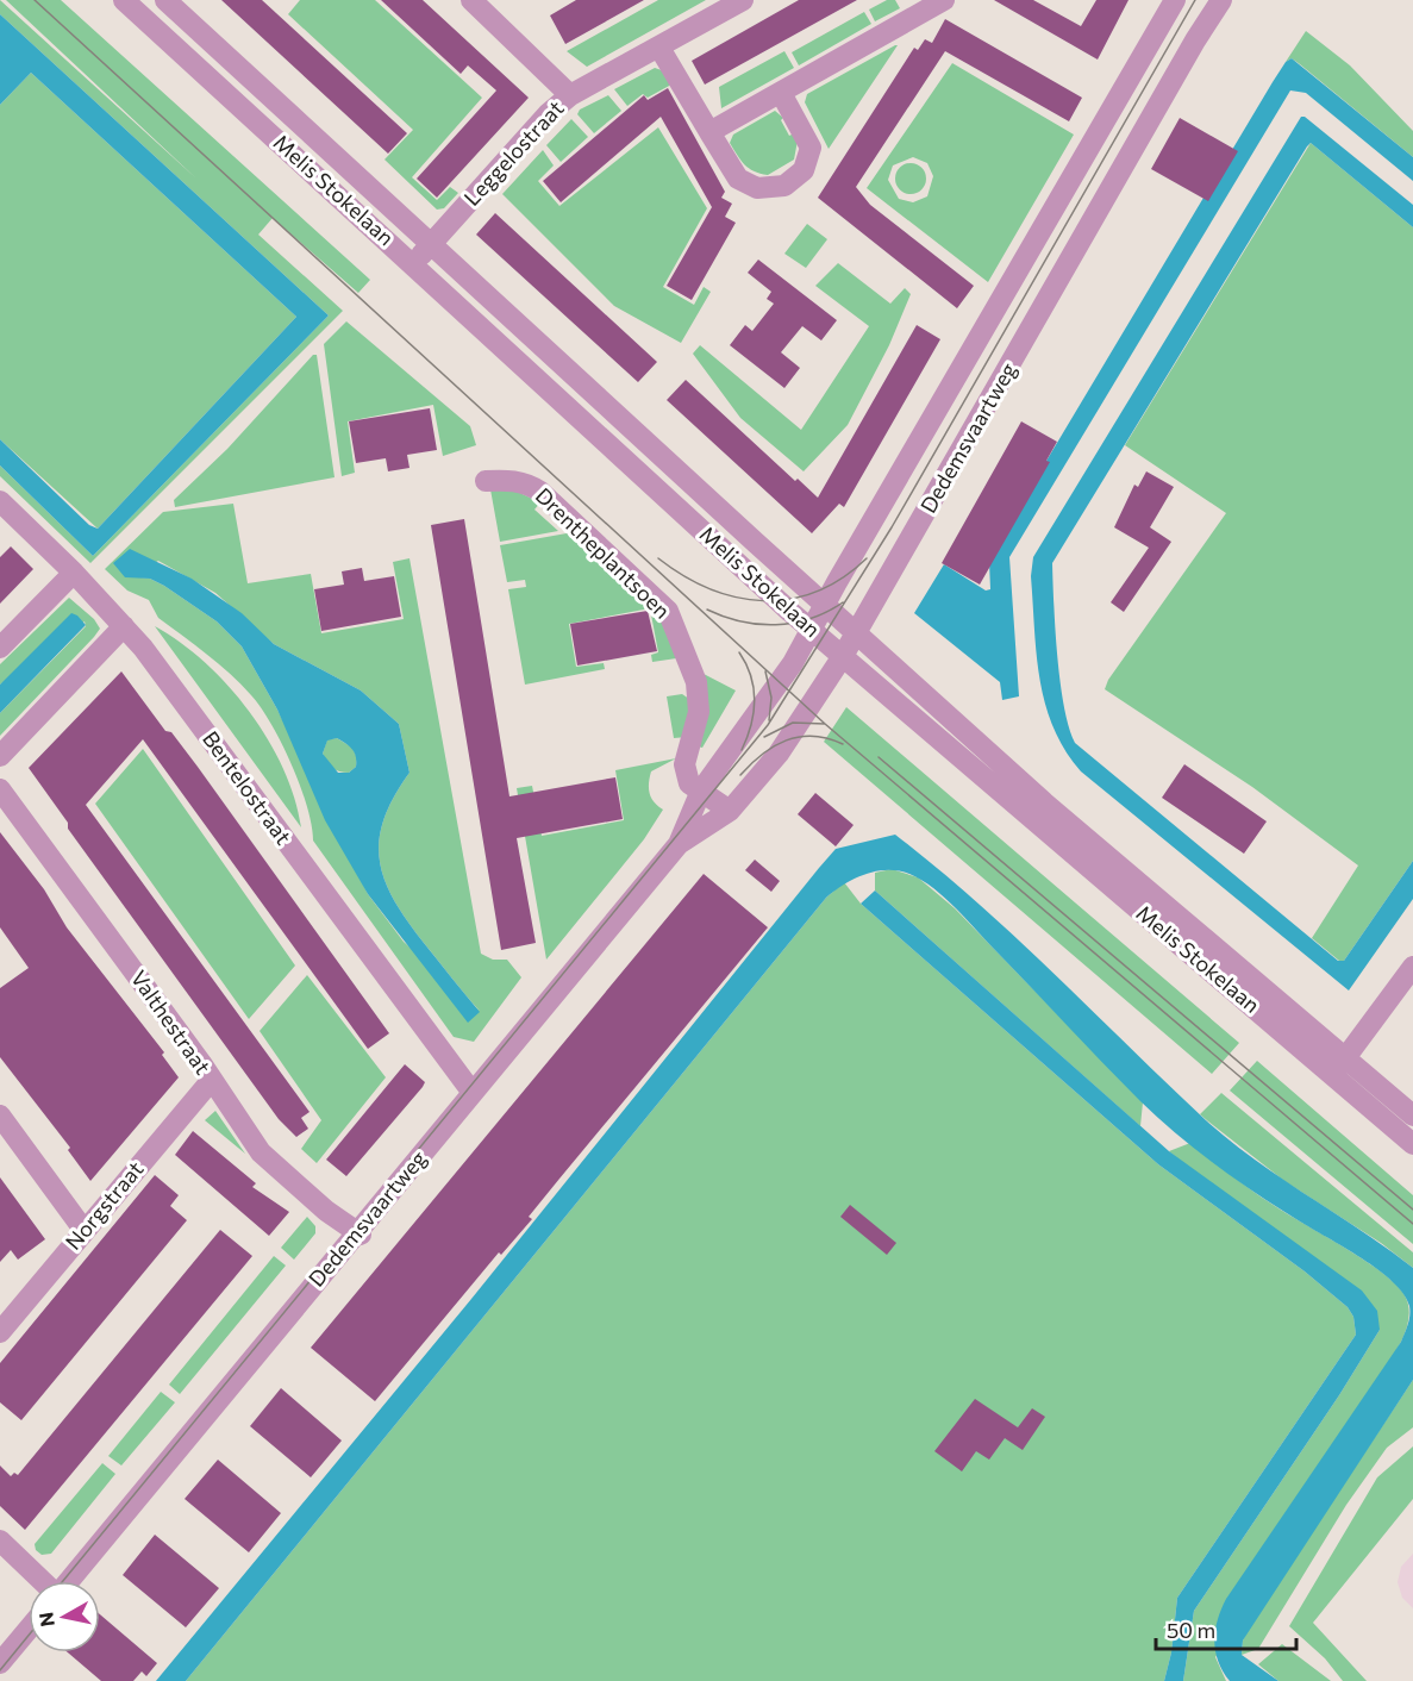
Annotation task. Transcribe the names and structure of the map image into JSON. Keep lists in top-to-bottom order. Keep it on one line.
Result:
{"streets":{"street":["Leggelostraat","Melis Stokelaan","Dedemsvaartweg","Drentheplantsoen","Bentelostraat","Valthestraat","Norgstraat"]},"crossings":[["Leggelostraat","Melis Stokelaan"],["Melis Stokelaan","Dedemsvaartweg"],["Dedemsvaartweg","Drentheplantsoen"],["Dedemsvaartweg","Bentelostraat"],["Dedemsvaartweg","Valthestraat"],["Valthestraat","Norgstraat"]],"scale_bar":"50 m","north":"left"}
